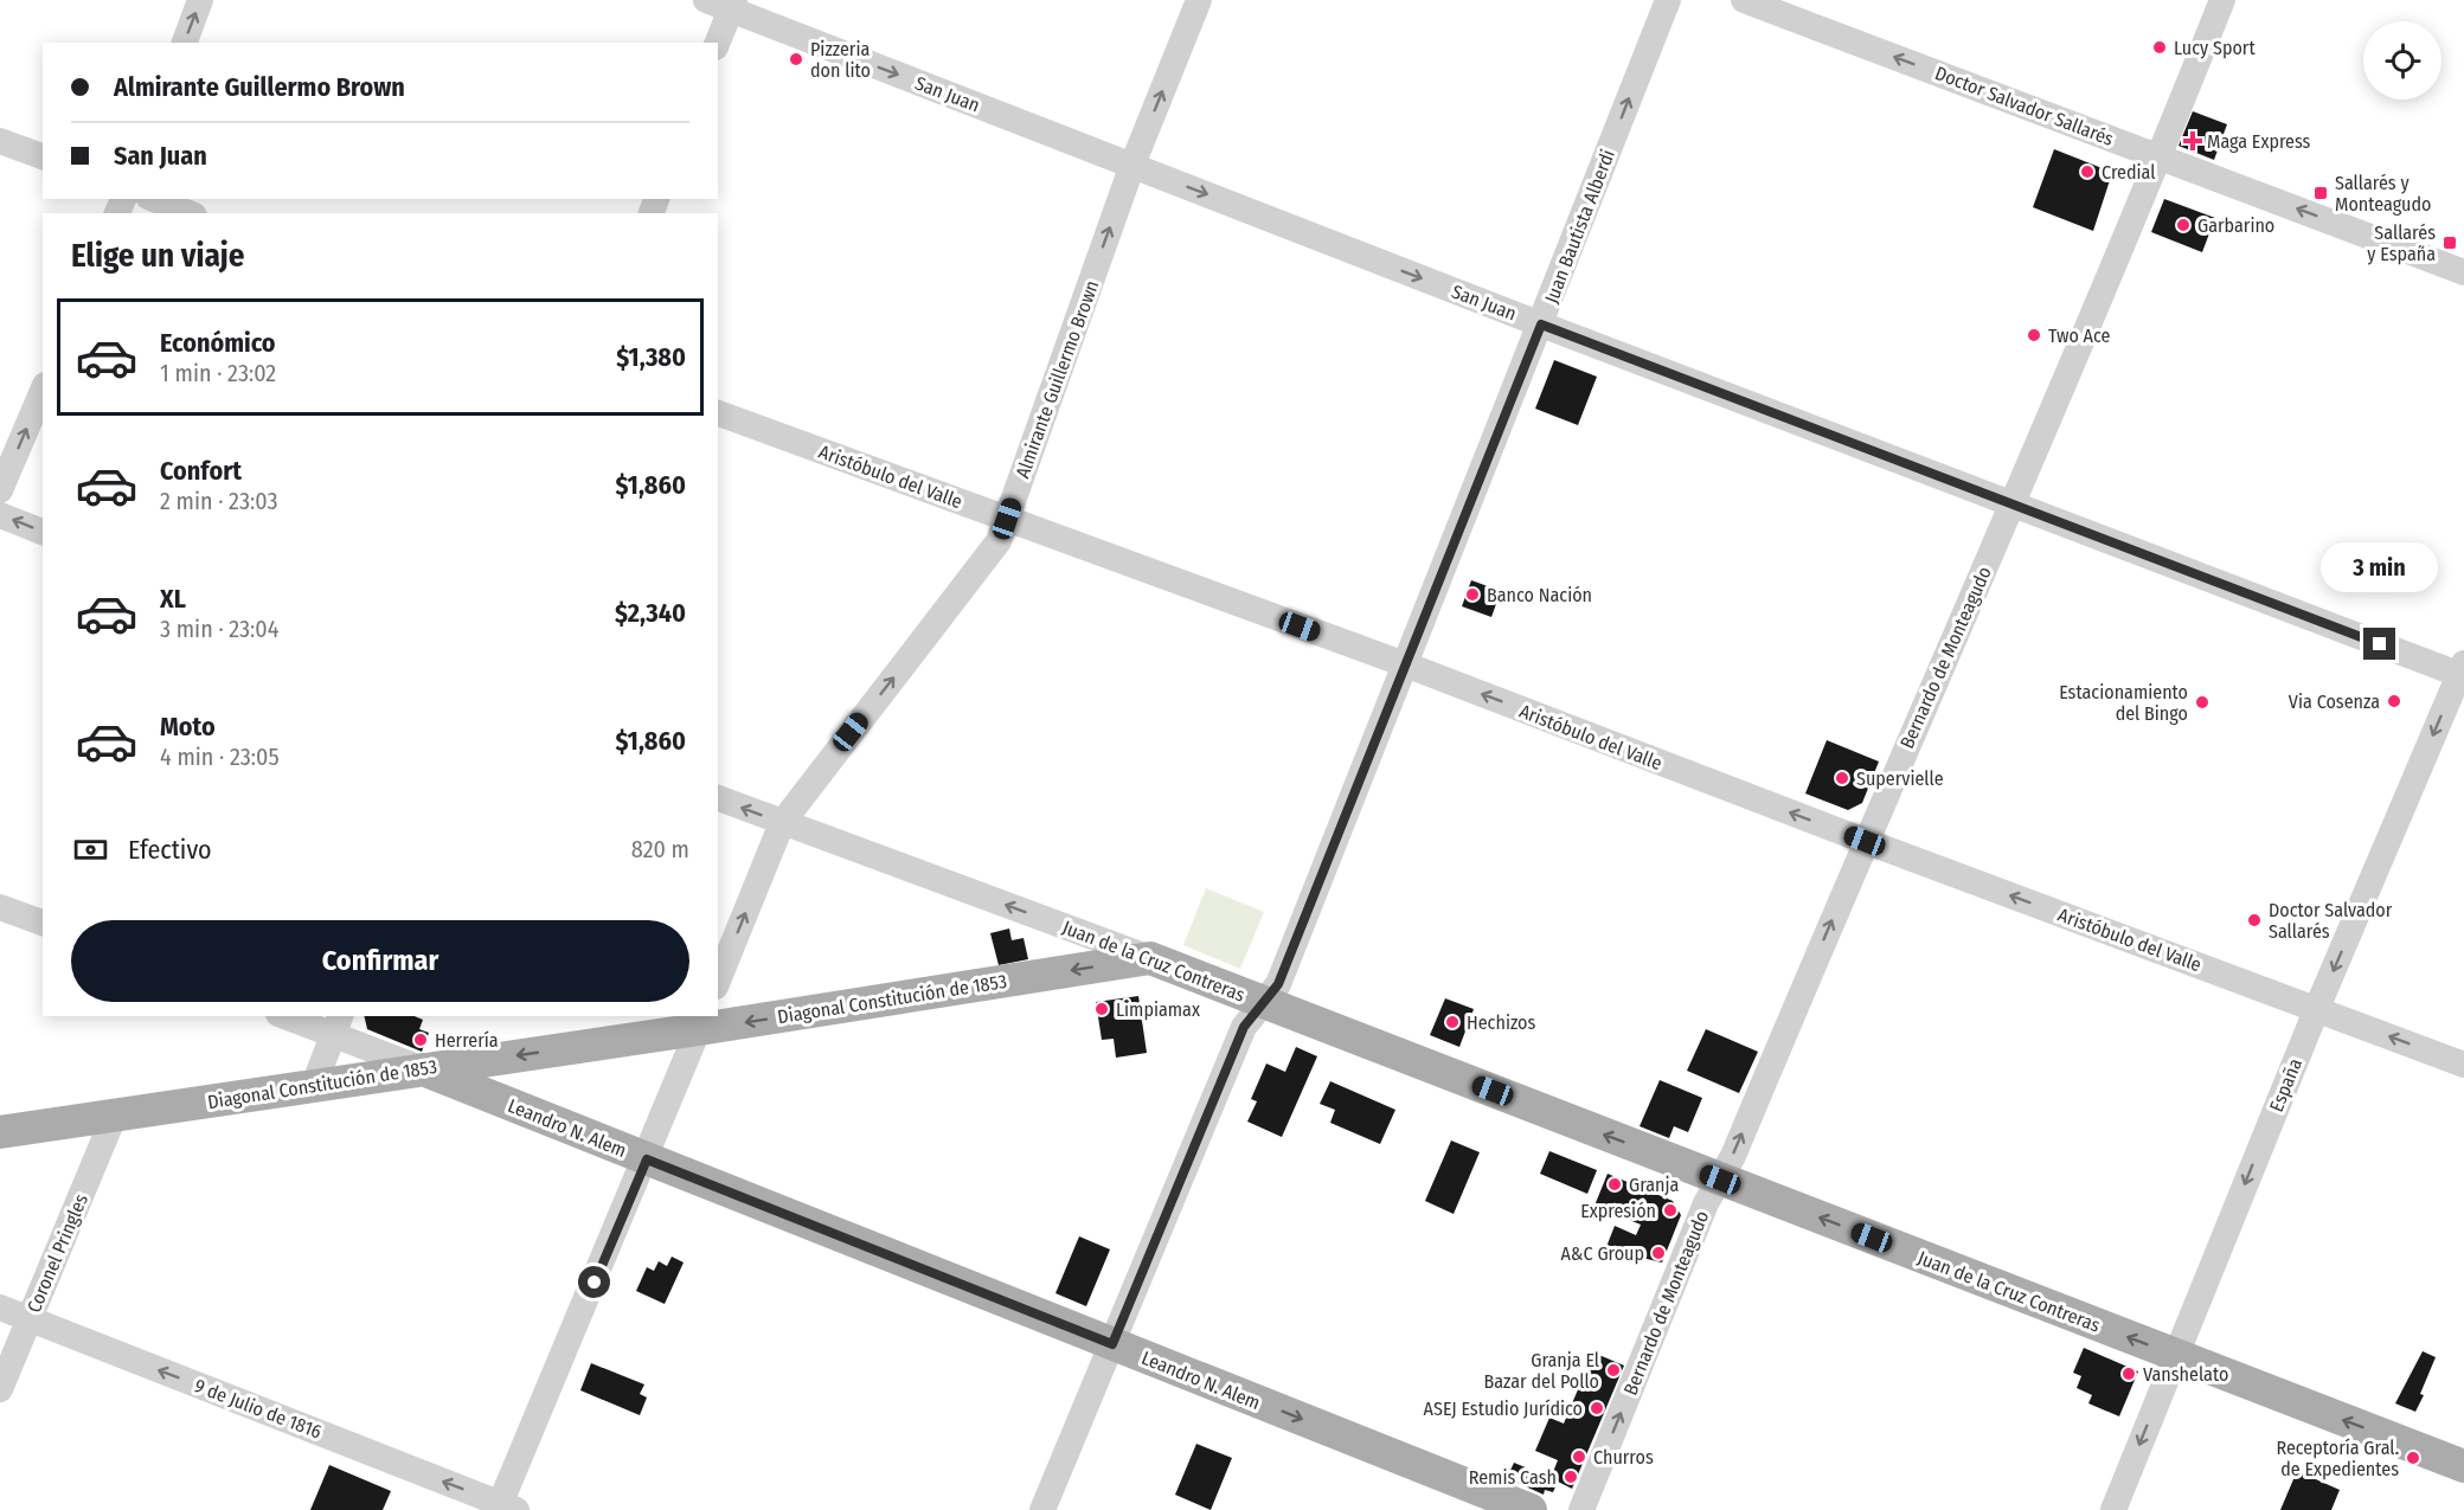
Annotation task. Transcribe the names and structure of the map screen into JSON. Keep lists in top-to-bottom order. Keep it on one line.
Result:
{"streets":{"main road":["Juan de la Cruz Contreras","Diagonal Constitución de 1853","Leandro N. Alem"],"street":["San Juan","Doctor Salvador Sallarés","Juan Bautista Alberdi","Almirante Guillermo Brown","Aristóbulo del Valle","Bernardo de Monteagudo","España","Coronel Pringles","9 de Julio de 1816"]},"crossings":[["San Juan","Juan Bautista Alberdi"],["San Juan","Almirante Guillermo Brown"],["San Juan","Bernardo de Monteagudo"],["San Juan","España"],["Doctor Salvador Sallarés","Bernardo de Monteagudo"],["Juan Bautista Alberdi","Aristóbulo del Valle"],["Juan Bautista Alberdi","Juan de la Cruz Contreras"],["Juan Bautista Alberdi","Leandro N. Alem"],["Almirante Guillermo Brown","Aristóbulo del Valle"],["Almirante Guillermo Brown","Juan de la Cruz Contreras"],["Aristóbulo del Valle","Bernardo de Monteagudo"],["Aristóbulo del Valle","España"],["Bernardo de Monteagudo","Juan de la Cruz Contreras"],["Juan de la Cruz Contreras","Diagonal Constitución de 1853"],["Juan de la Cruz Contreras","España"],["Diagonal Constitución de 1853","Leandro N. Alem"],["Diagonal Constitución de 1853","Coronel Pringles"],["Coronel Pringles","9 de Julio de 1816"]],"one_way":["San Juan","Doctor Salvador Sallarés","Almirante Guillermo Brown","Aristóbulo del Valle","Bernardo de Monteagudo","Juan de la Cruz Contreras","Diagonal Constitución de 1853","España","9 de Julio de 1816"],"places":{"other":["Lucy Sport","Pizzeria don lito","Credial","Garbarino","Two Ace","Banco Nación","Via Cosenza","Estacionamiento del Bingo","Supervielle","Doctor Salvador Sallarés","Limpiamax","Hechizos","Herrería","Granja","Expresión","A&C Group","Granja El Bazar del Pollo","Vanshelato","ASEJ Estudio Jurídico","Churros","Receptoría Gral. de Expedientes","Remis Cash"],"health":["Maga Express"],"transit":["Sallarés y Monteagudo","Sallarés y España"]},"page":{"banner":["Almirante Guillermo Brown","San Juan"],"heading":"Elige un viaje","list":[{"name":"Económico","note":"1 min · 23:02","value":"$1,380"},{"name":"Confort","note":"2 min · 23:03","value":"$1,860"},{"name":"XL","note":"3 min · 23:04","value":"$2,340"},{"name":"Moto","note":"4 min · 23:05","value":"$1,860"}],"bubble":"3 min","pay":["Efectivo","820 m"],"buttons":"Confirmar"}}
